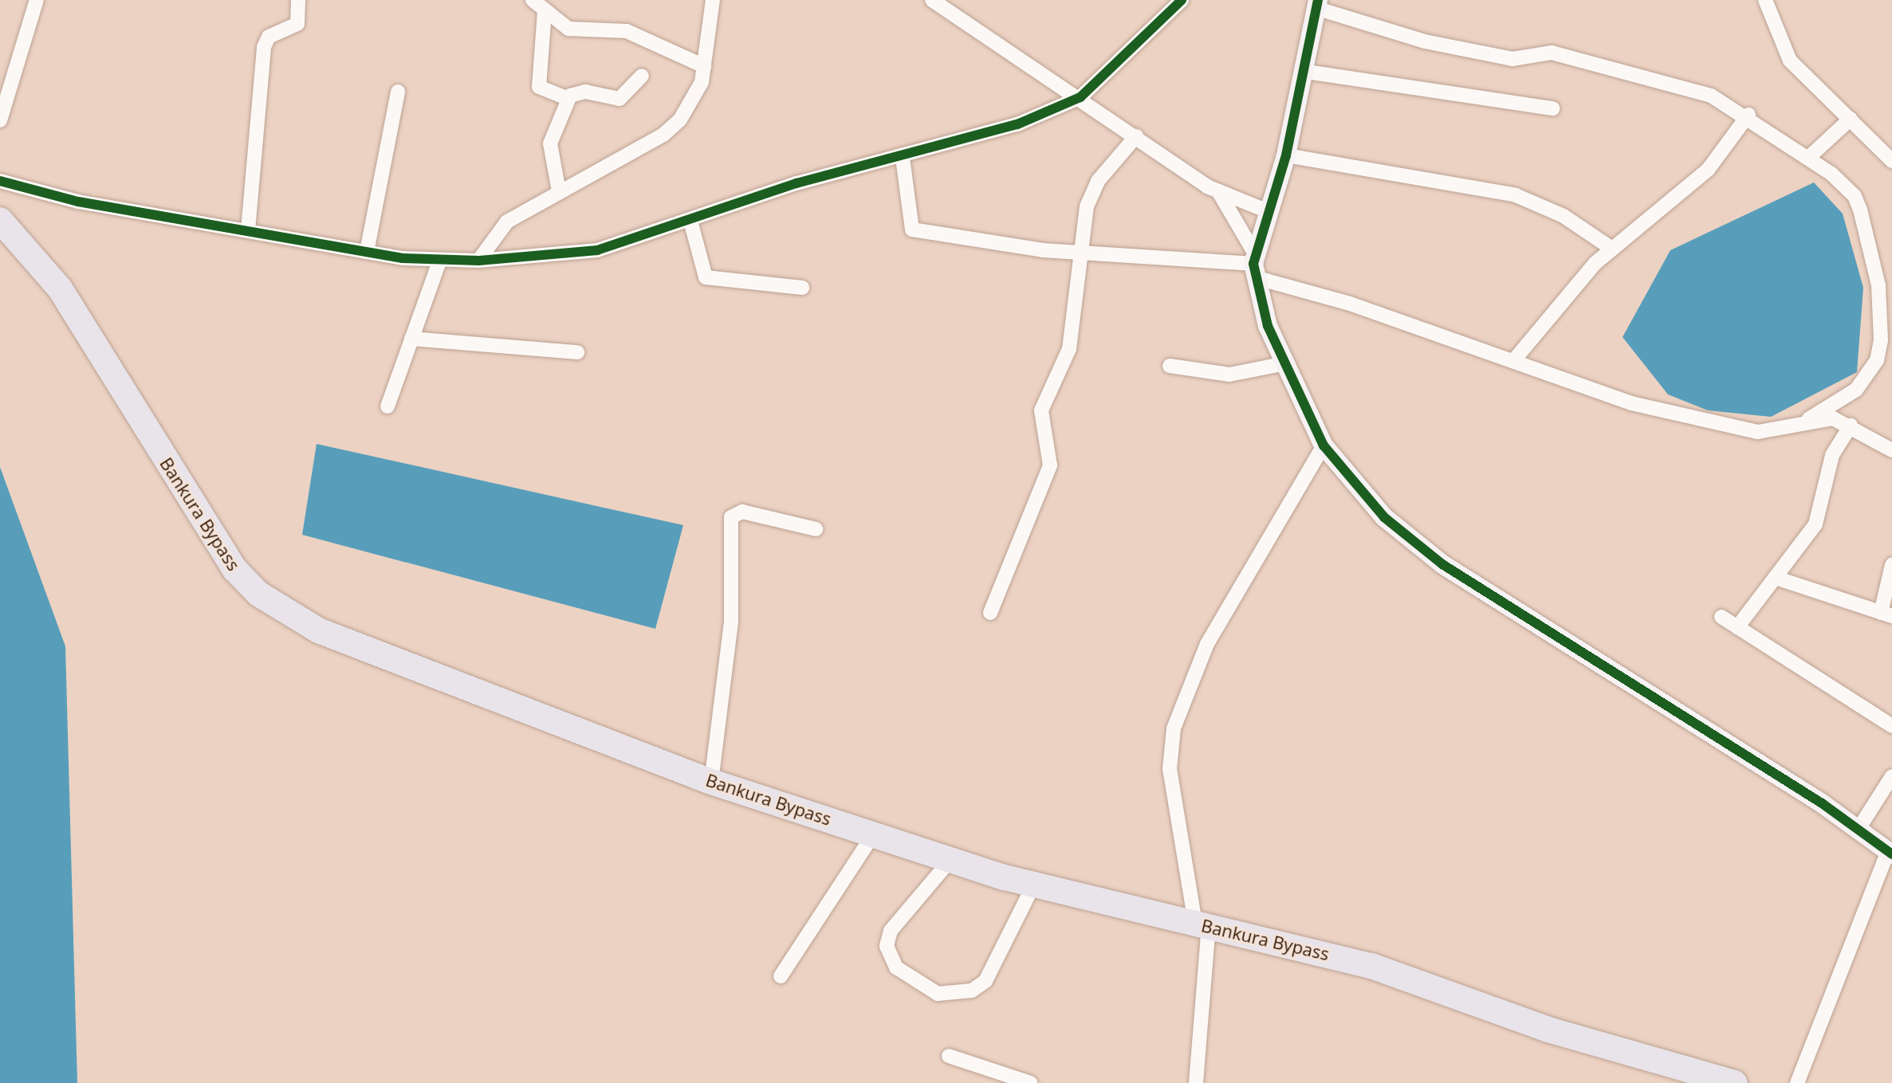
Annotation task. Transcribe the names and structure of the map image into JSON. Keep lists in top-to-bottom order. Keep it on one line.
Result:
{"streets":{"highway":["Bankura Bypass"]}}
